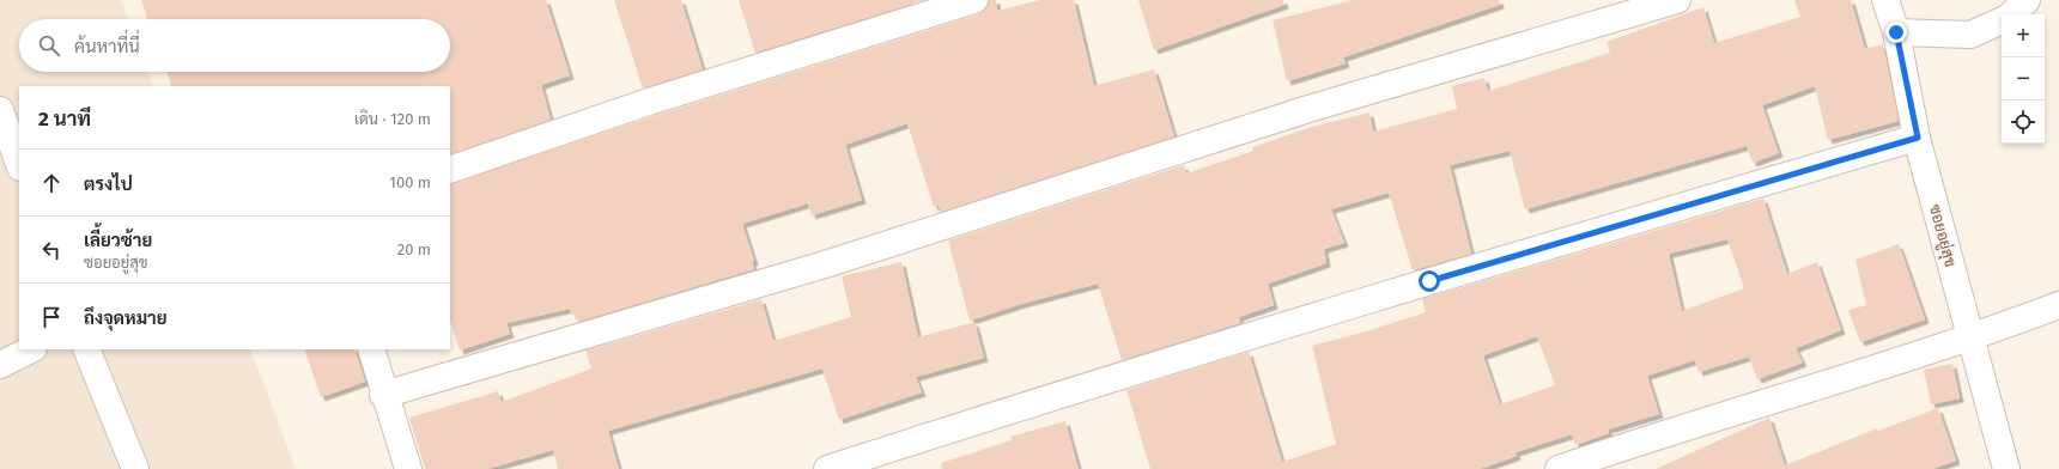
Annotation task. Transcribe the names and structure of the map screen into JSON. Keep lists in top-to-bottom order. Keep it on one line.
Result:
{"streets":{"street":["ซอยอยู่สุข"]},"page":{"map_buttons":["+","−"],"search":"ค้นหาที่นี่","heading":["2 นาที","เดิน · 120 m"],"list":[["ตรงไป","100 m"],["เลี้ยวซ้าย","ซอยอยู่สุข","20 m"],"ถึงจุดหมาย"]}}
